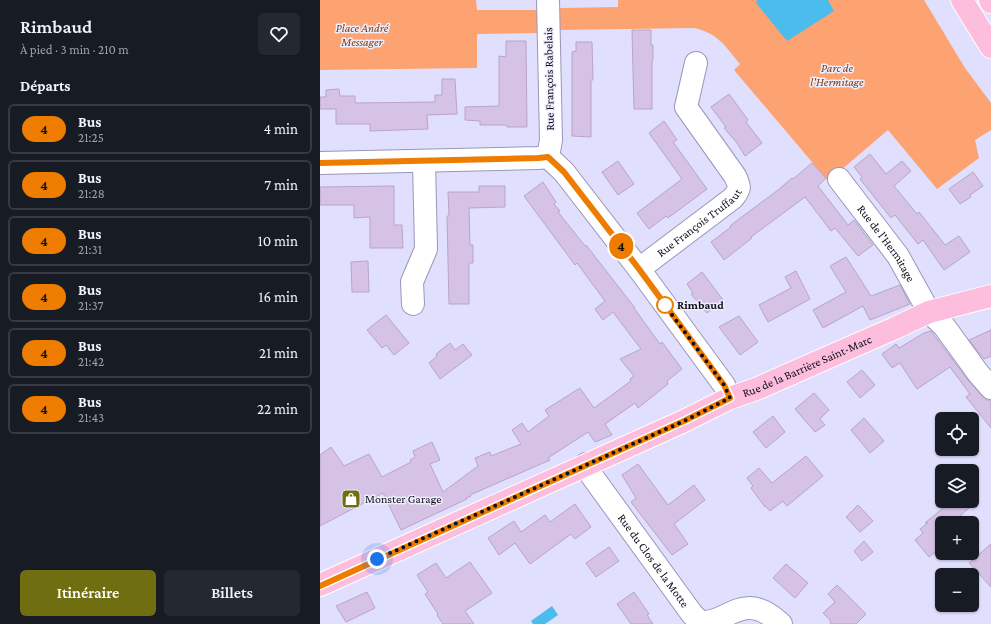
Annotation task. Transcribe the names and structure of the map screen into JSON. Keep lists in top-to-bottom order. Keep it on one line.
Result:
{"streets":{"main road":["Rue de la Barrière Saint-Marc"],"street":["Rue François Rabelais","Rue François Truffaut","Rue de l'Hermitage","Rue du Clos de la Motte"]},"crossings":[["Rue de l'Hermitage","Rue de la Barrière Saint-Marc"],["Rue de la Barrière Saint-Marc","Rue du Clos de la Motte"]],"parks":["Place André Messager","Parc de l'Hermitage"],"places":{"other":["Rimbaud"],"shop":["Monster Garage"]},"lines":["bus line 4"],"page":{"heading":[["Rimbaud","À pied · 3 min · 210 m"],"Départs"],"on_map":"4","list":[{"mark":"4","name":"Bus","note":"21:25","value":"4 min"},{"mark":"4","name":"Bus","note":"21:28","value":"7 min"},{"mark":"4","name":"Bus","note":"21:31","value":"10 min"},{"mark":"4","name":"Bus","note":"21:37","value":"16 min"},{"mark":"4","name":"Bus","note":"21:42","value":"21 min"},{"mark":"4","name":"Bus","note":"21:43","value":"22 min"}],"map_buttons":["+","−"],"buttons":["Itinéraire","Billets"]}}
